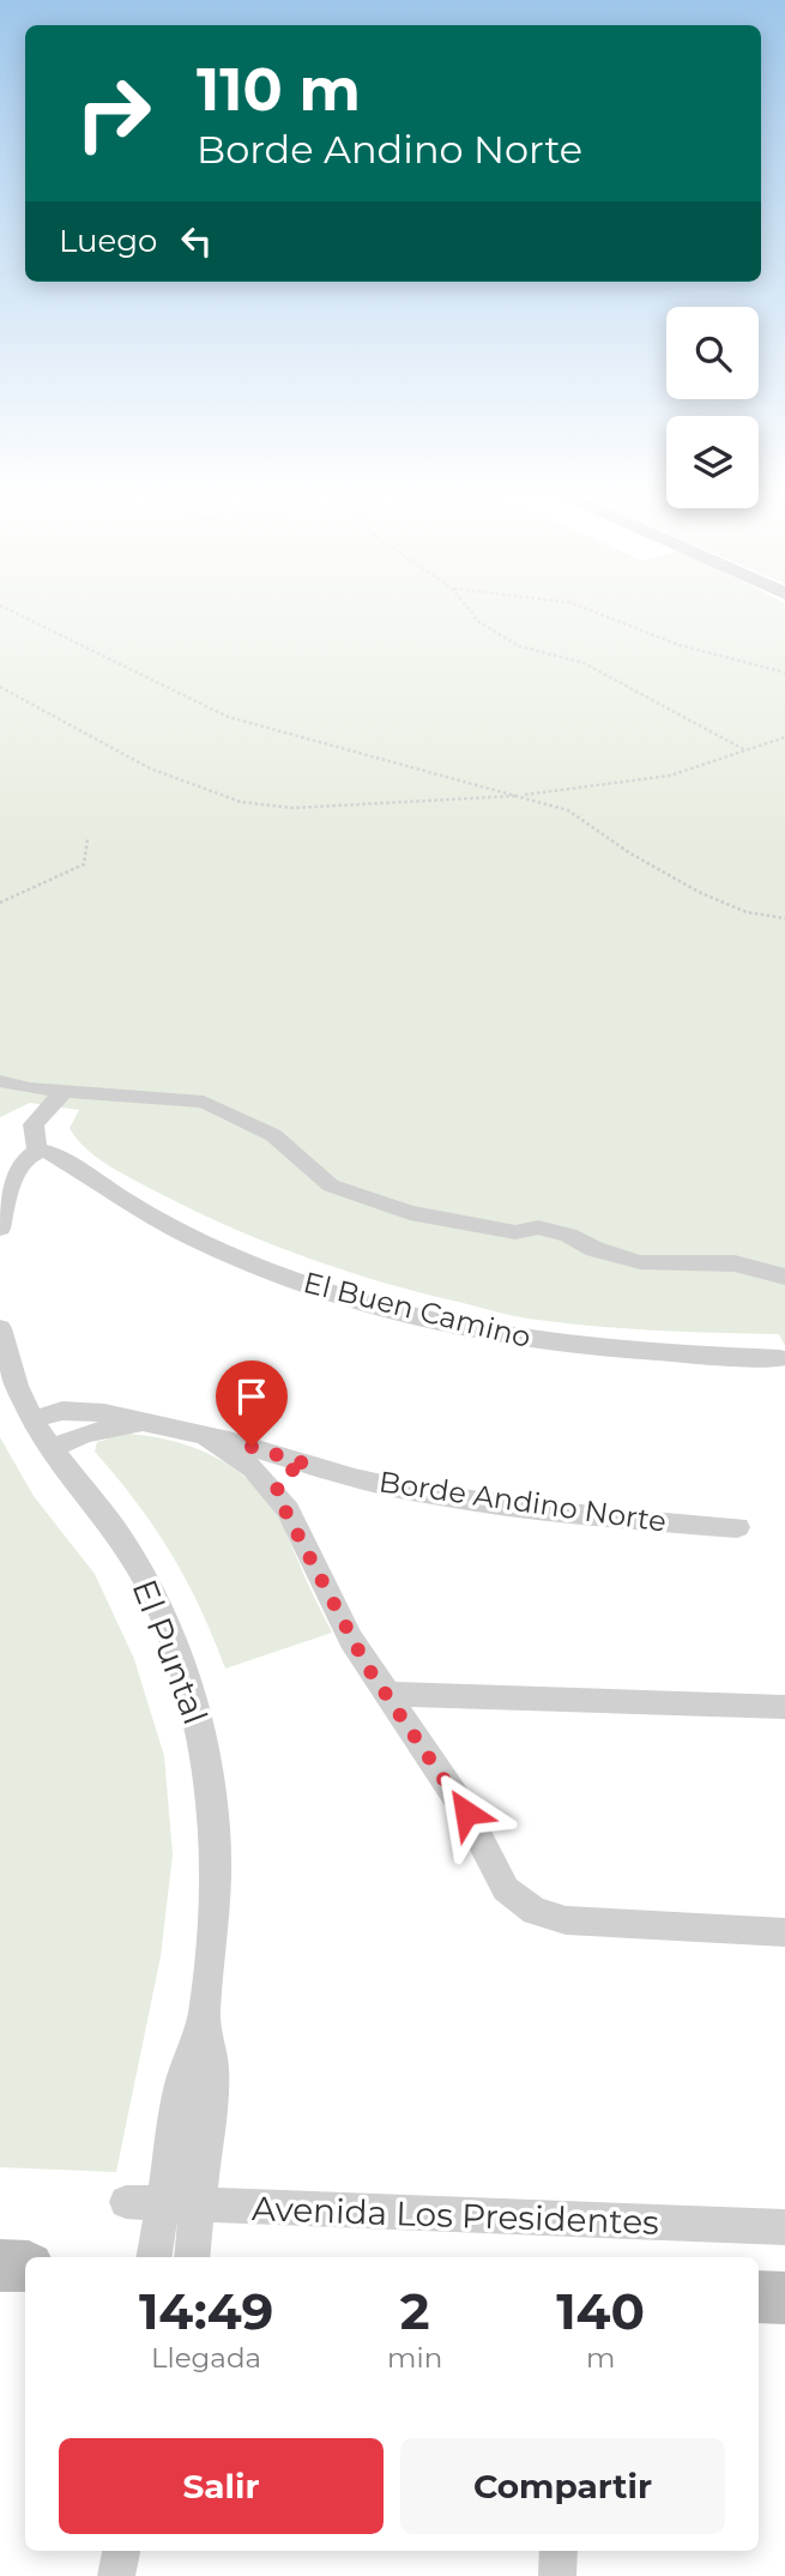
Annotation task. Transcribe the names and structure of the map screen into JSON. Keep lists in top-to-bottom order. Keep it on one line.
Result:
{"streets":{"street":["El Buen Camino","Borde Andino Norte","El Puntal","Avenida Los Presidentes"]},"crossings":[["El Puntal","Avenida Los Presidentes"]],"page":{"turn":["110 m","Borde Andino Norte"],"then":"Luego","eta":["14:49","Llegada","2","min","140","m"],"buttons":["Salir","Compartir"]}}
